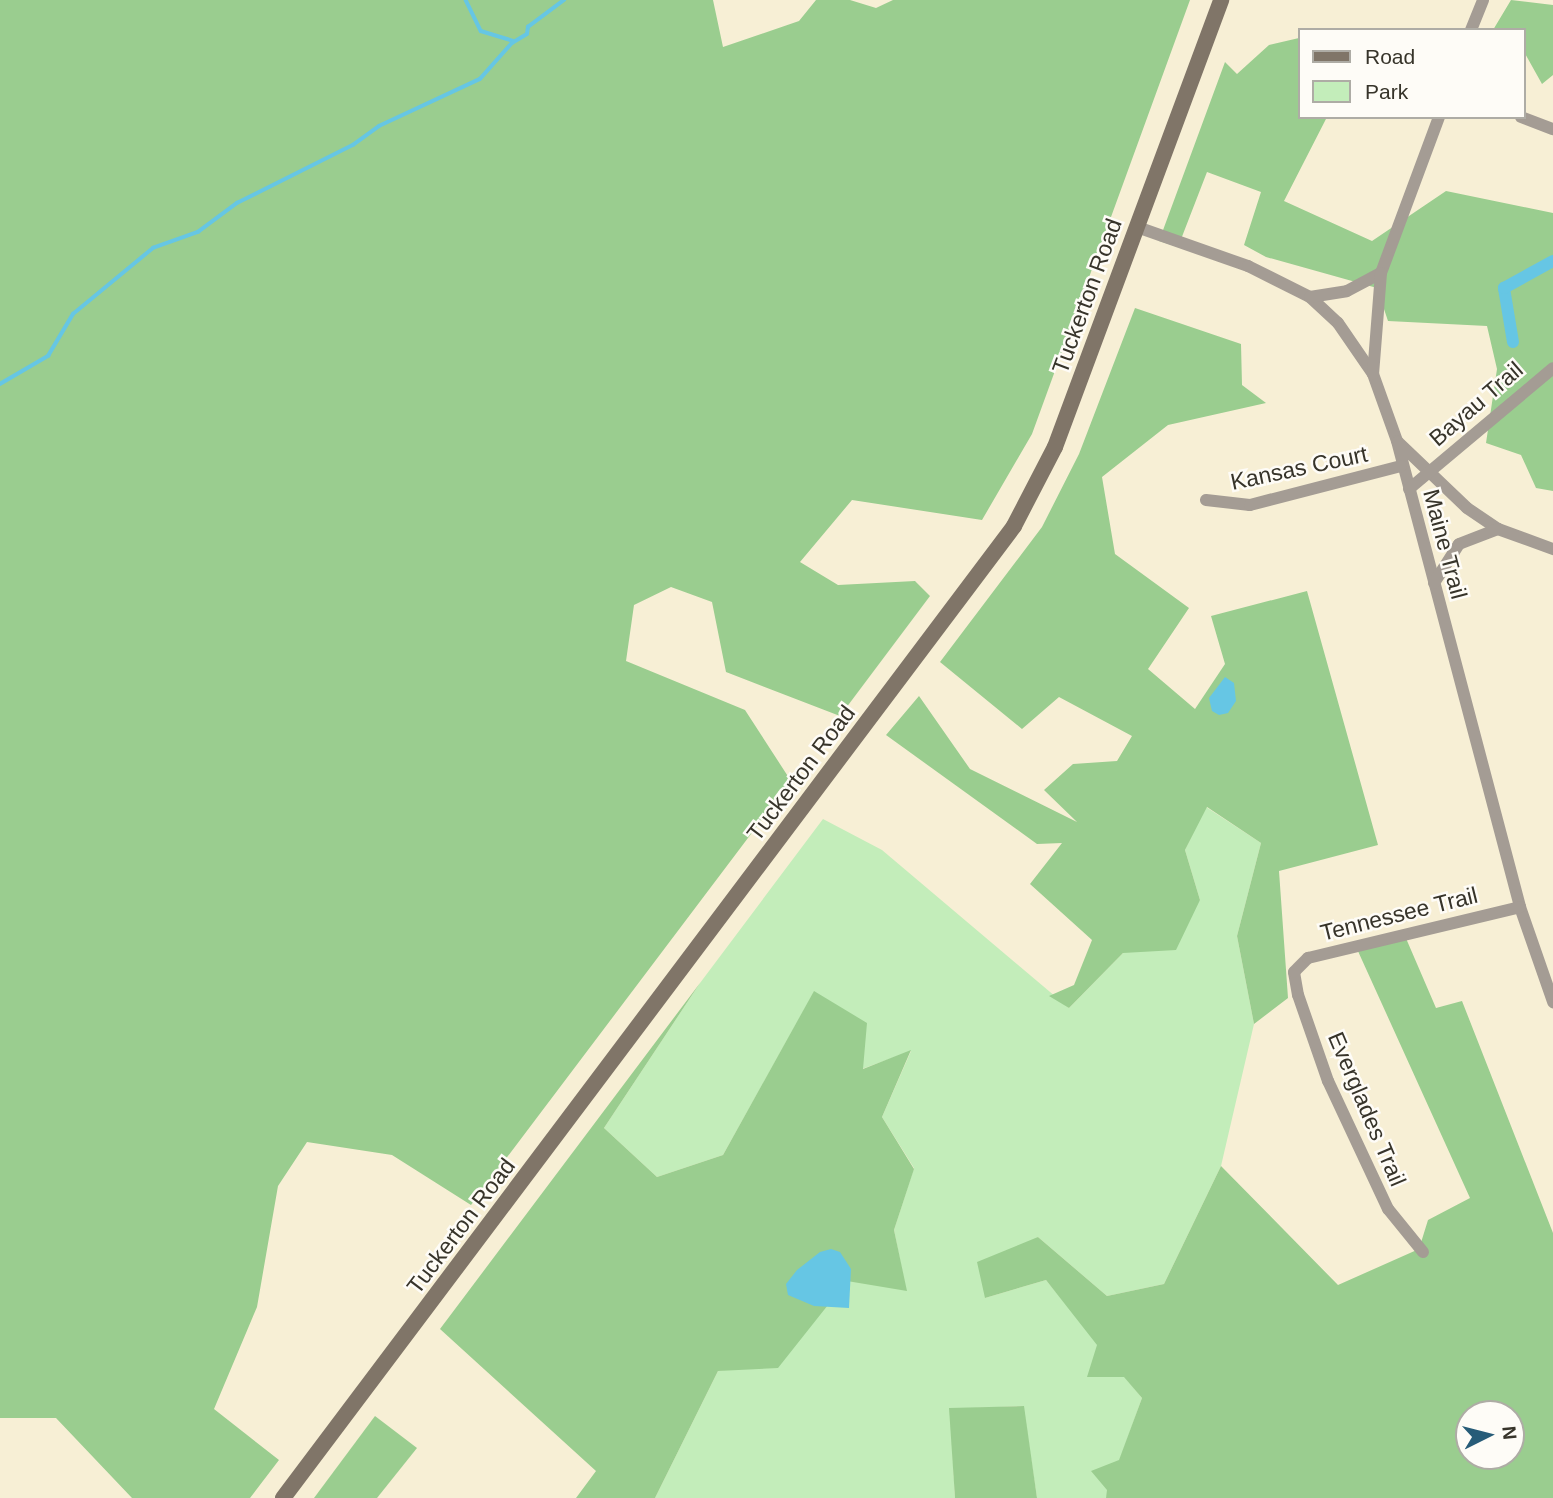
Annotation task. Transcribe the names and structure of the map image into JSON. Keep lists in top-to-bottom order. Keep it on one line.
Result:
{"streets":{"main road":["Tuckerton Road"],"street":["Bayau Trail","Kansas Court","Maine Trail","Tennessee Trail","Everglades Trail"]},"crossings":[["Tuckerton Road","Maine Trail"],["Bayau Trail","Maine Trail"],["Kansas Court","Maine Trail"],["Maine Trail","Tennessee Trail"],["Tennessee Trail","Everglades Trail"]],"legend":["Road","Park"],"north":"right"}
